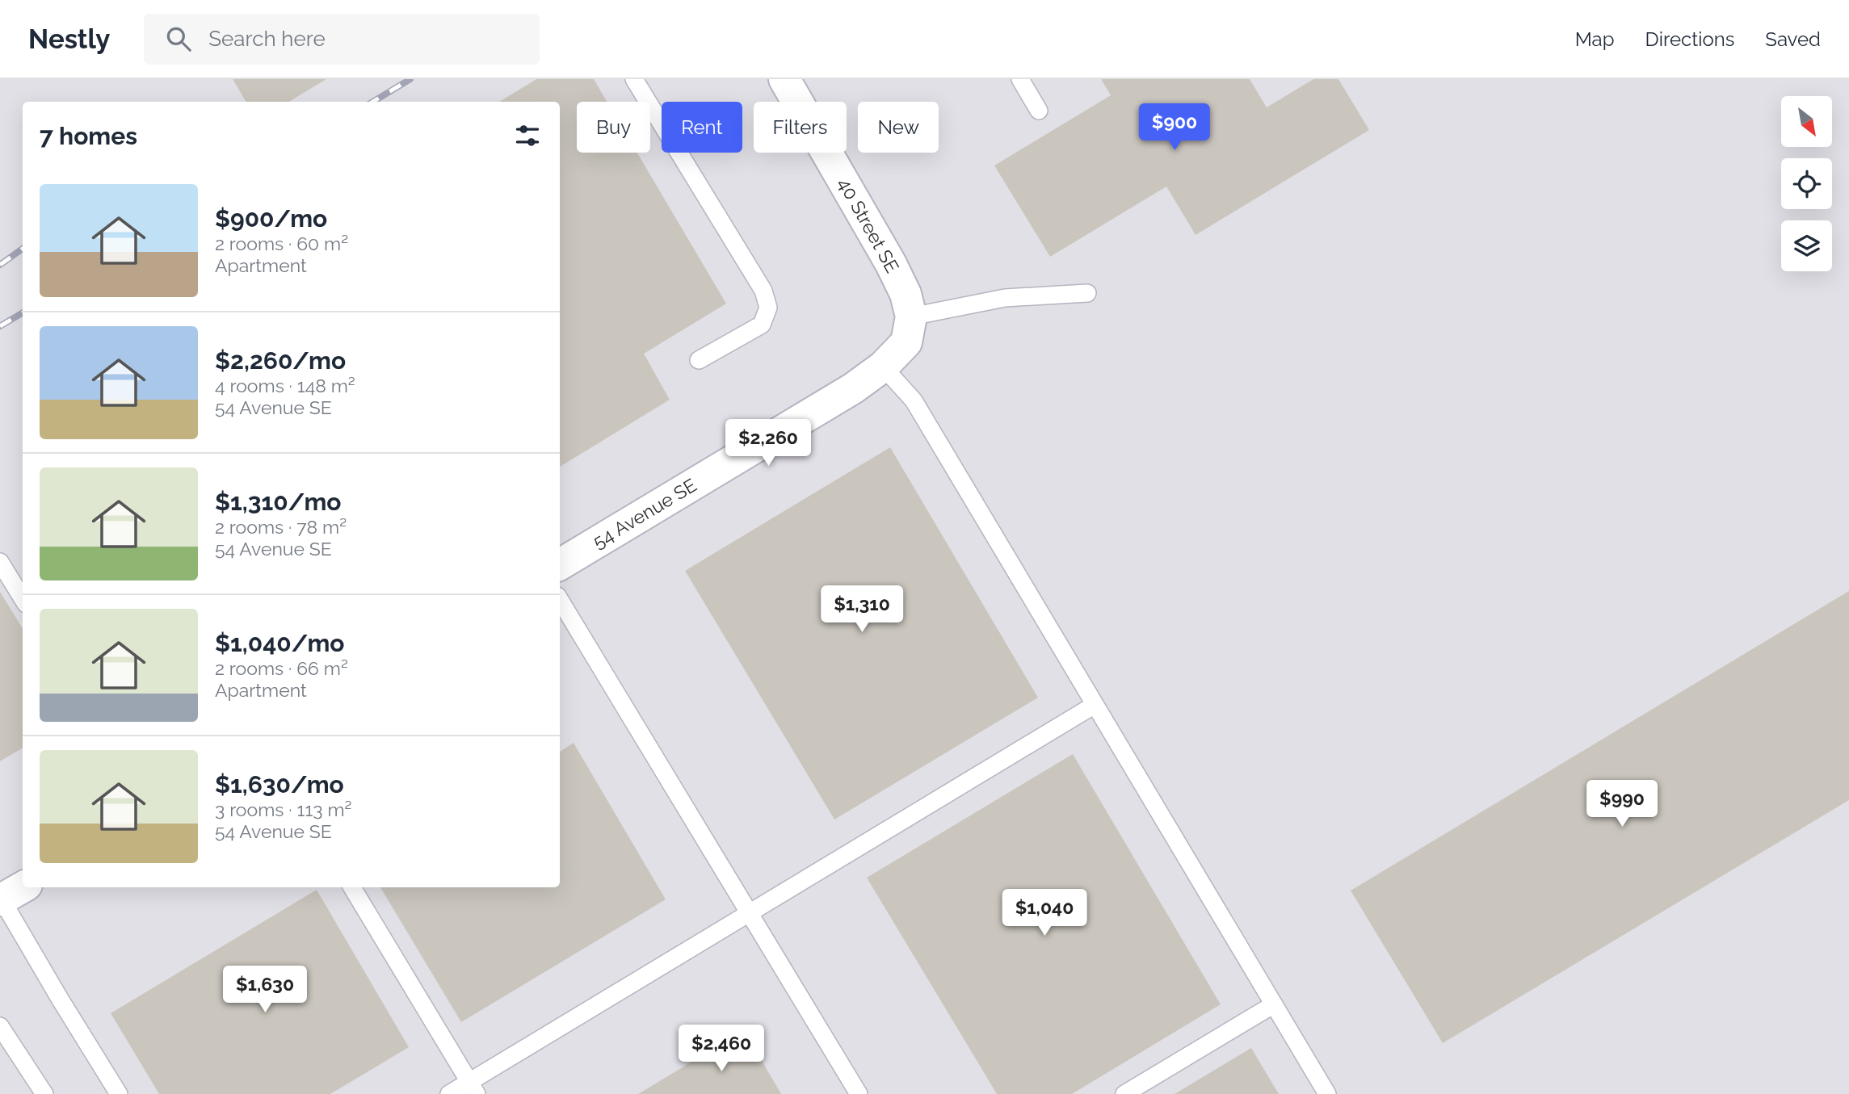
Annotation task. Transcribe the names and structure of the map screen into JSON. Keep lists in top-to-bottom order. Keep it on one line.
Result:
{"streets":{"street":["40 Street SE","54 Avenue SE"]},"crossings":[["40 Street SE","54 Avenue SE"]],"north":"bottom right","page":{"header":"Nestly","search":"Search here","nav":["Map","Directions","Saved"],"chip":["Buy","Rent","Filters","New"],"heading":"7 homes","price":["$900","$2,260","$1,310","$990","$1,040","$1,630","$2,460"],"list":[{"name":"$900/mo","note":"2 rooms · 60 m² · Apartment"},{"name":"$2,260/mo","note":"4 rooms · 148 m² · 54 Avenue SE"},{"name":"$1,310/mo","note":"2 rooms · 78 m² · 54 Avenue SE"},{"name":"$1,040/mo","note":"2 rooms · 66 m² · Apartment"},{"name":"$1,630/mo","note":"3 rooms · 113 m² · 54 Avenue SE"}]}}
